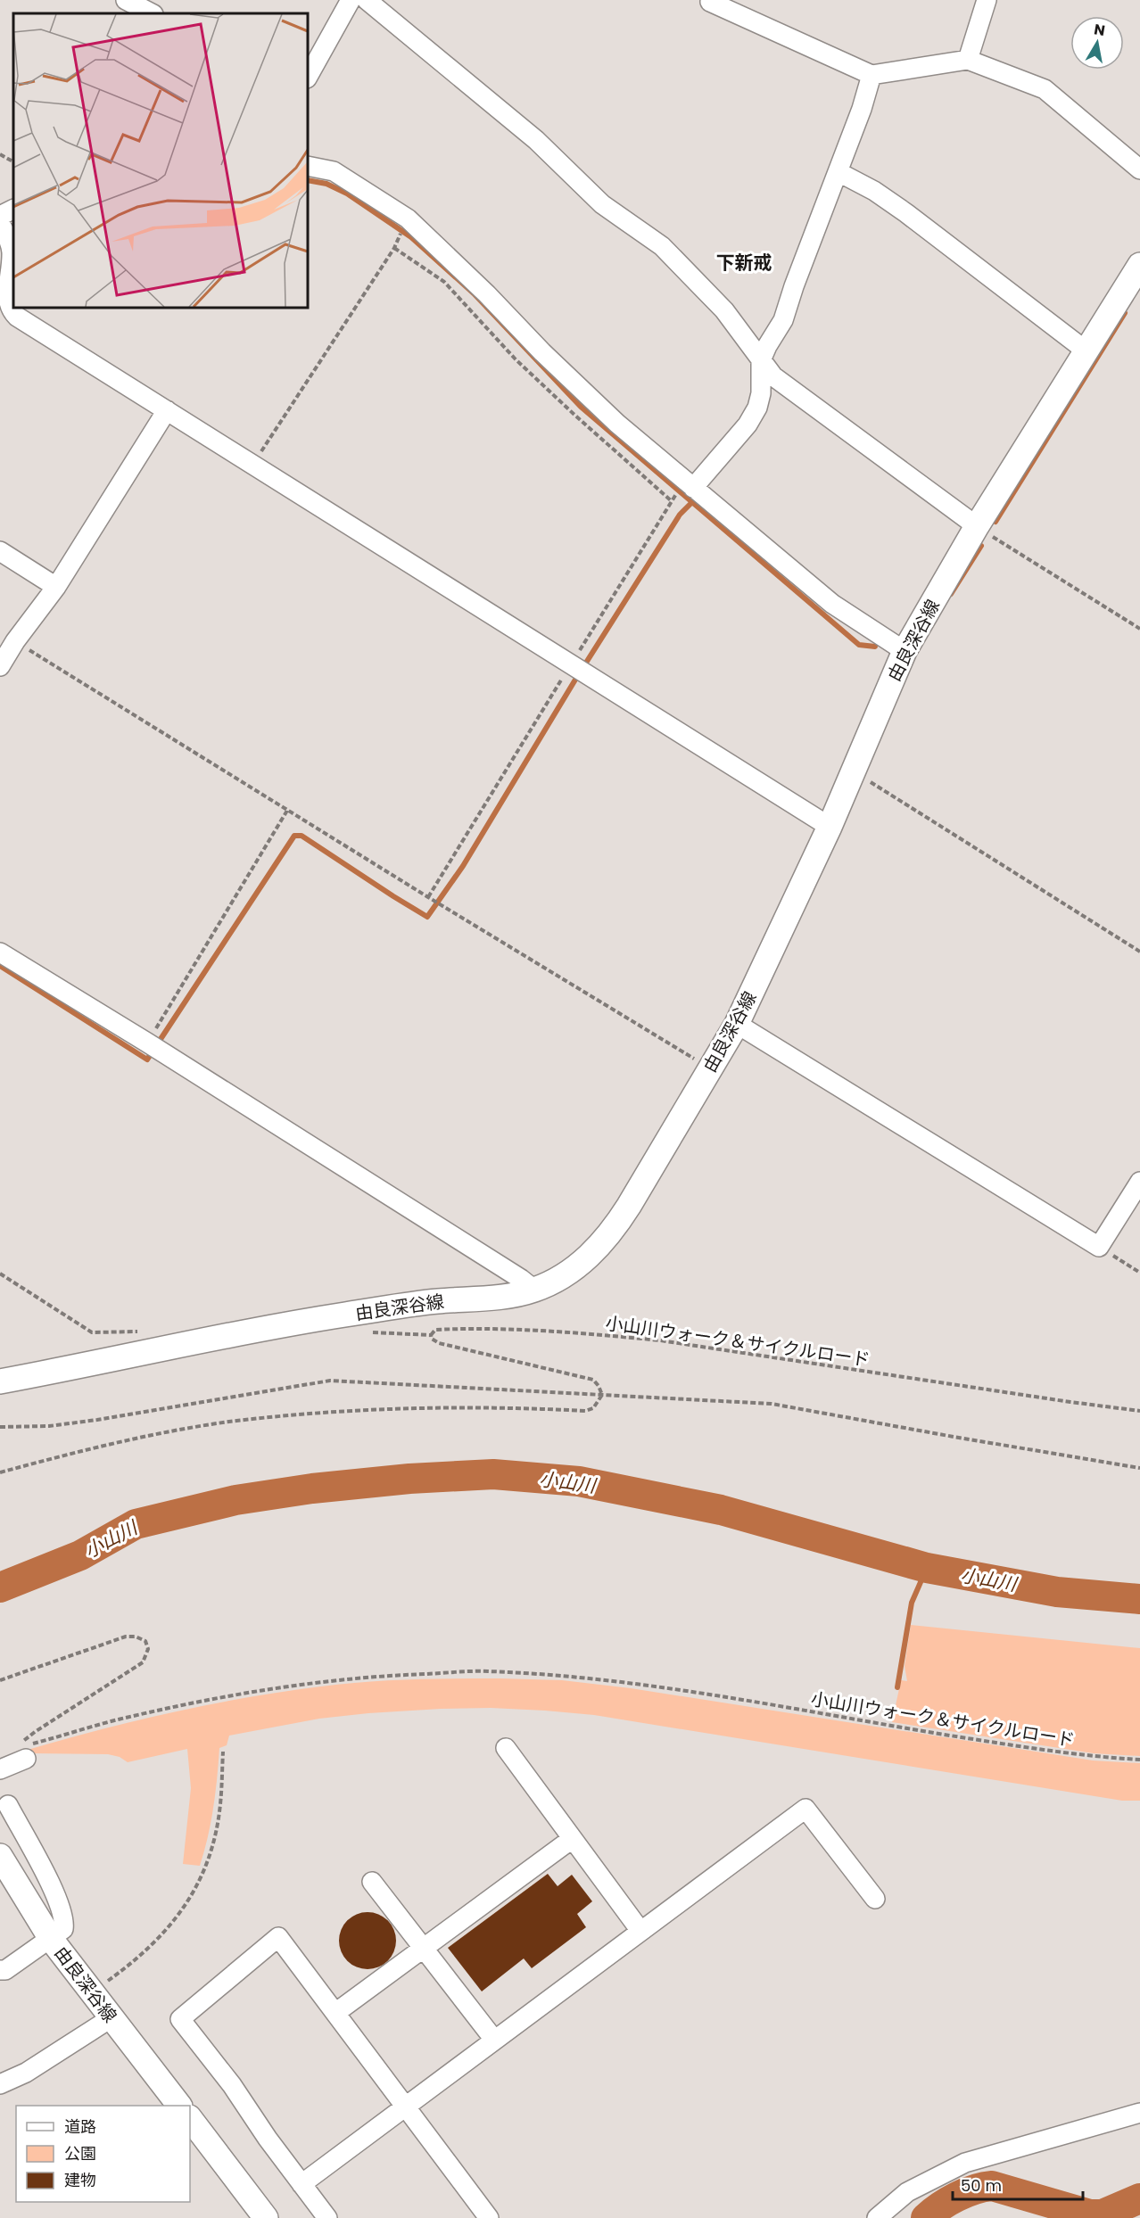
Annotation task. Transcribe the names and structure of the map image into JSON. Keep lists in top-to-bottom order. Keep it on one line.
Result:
{"streets":{"main road":["由良深谷線"],"path":["小山川ウォーク＆サイクルロード"]},"districts":["下新戒"],"water":["小山川"],"legend":["道路","公園","建物"],"scale_bar":"50 m","north":"top"}
